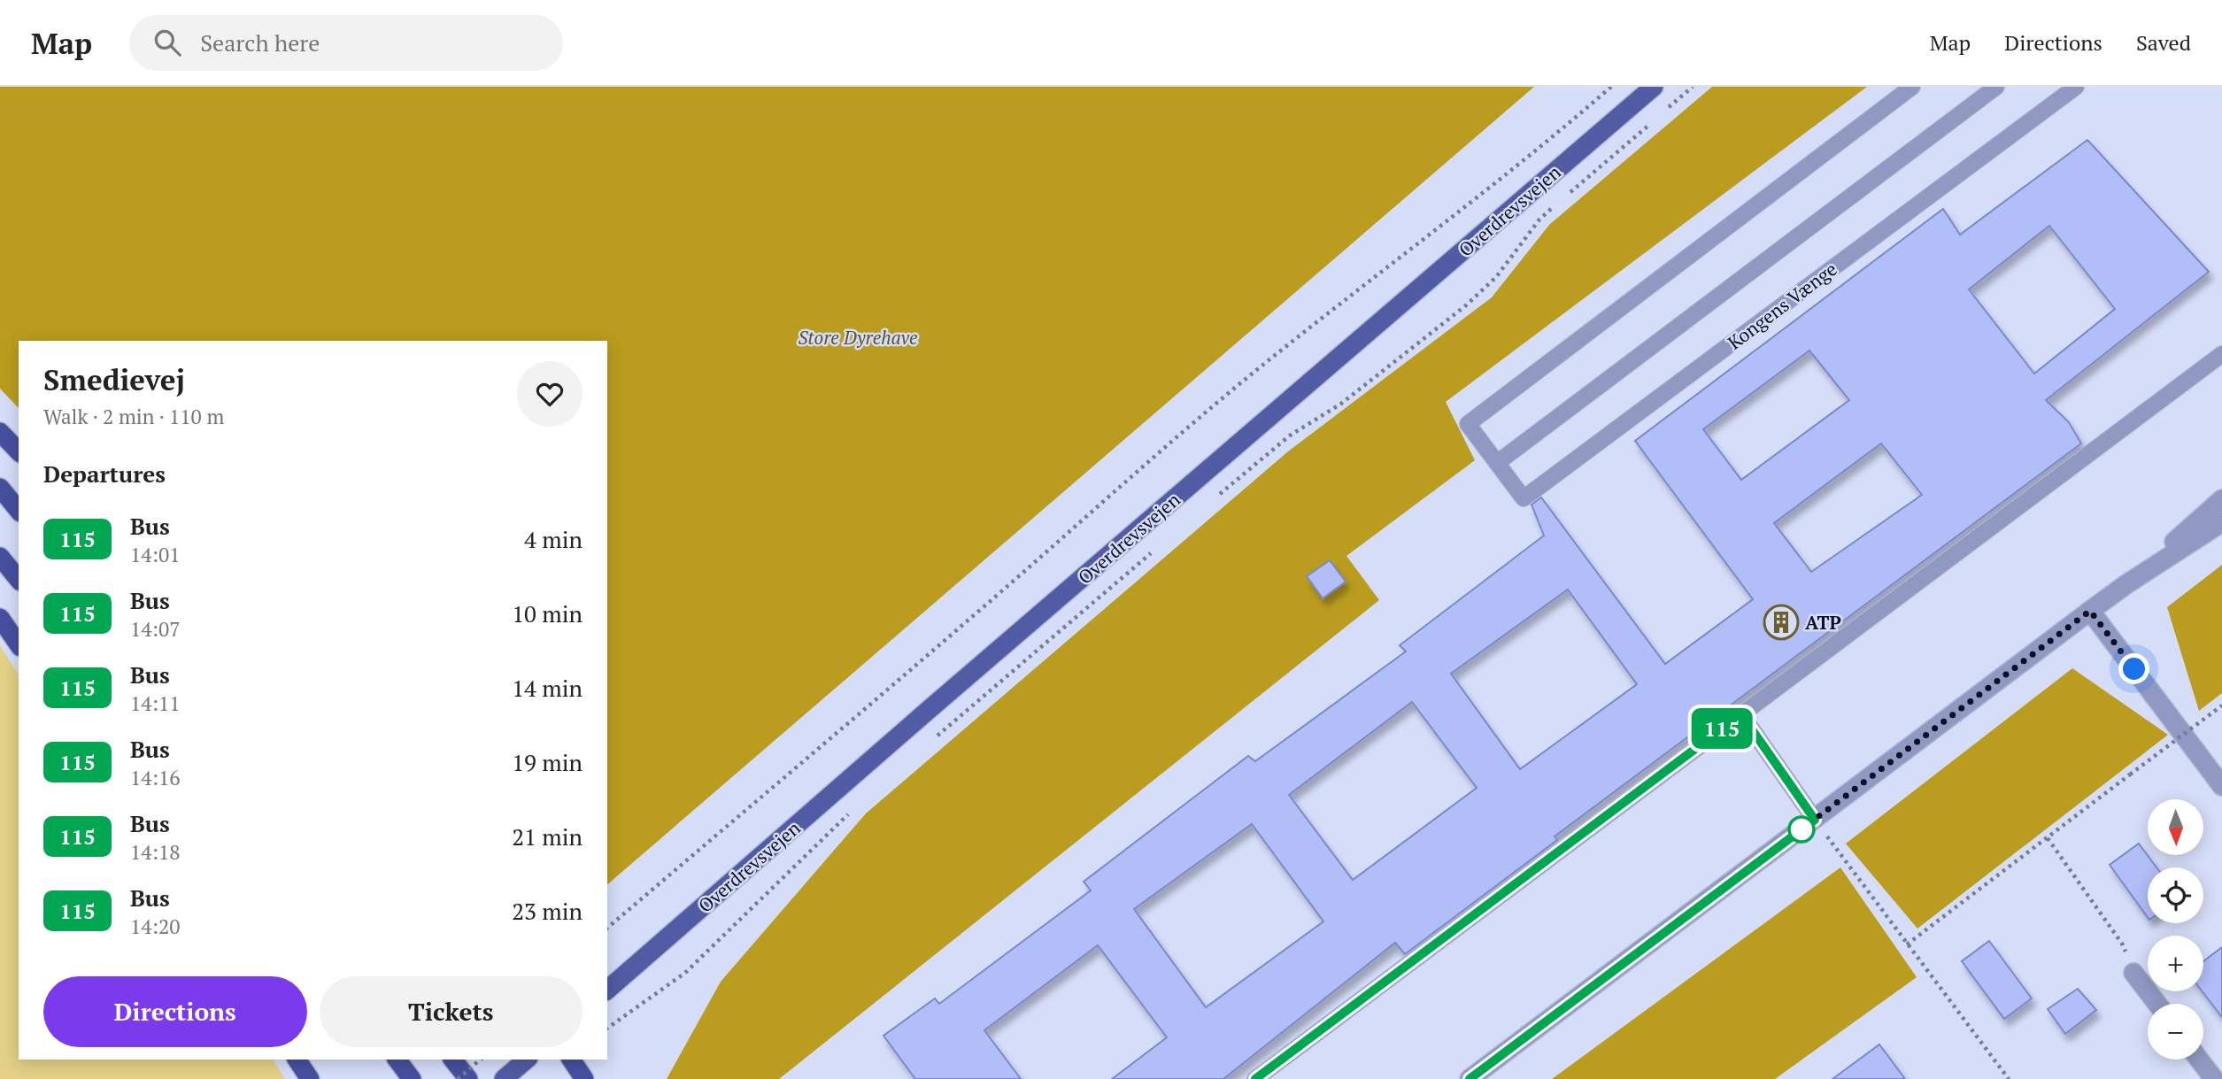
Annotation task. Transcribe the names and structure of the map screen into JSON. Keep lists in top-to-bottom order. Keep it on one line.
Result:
{"streets":{"main road":["Overdrevsvejen"],"lane":["Kongens Vænge"]},"parks":["Store Dyrehave"],"places":{"building":["ATP"]},"lines":["bus line 115"],"north":"bottom","page":{"header":"Map","search":"Search here","nav":["Map","Directions","Saved"],"on_map":"115","heading":[["Smedievej","Walk · 2 min · 110 m"],"Departures"],"list":[{"mark":"115","name":"Bus","note":"14:01","value":"4 min"},{"mark":"115","name":"Bus","note":"14:07","value":"10 min"},{"mark":"115","name":"Bus","note":"14:11","value":"14 min"},{"mark":"115","name":"Bus","note":"14:16","value":"19 min"},{"mark":"115","name":"Bus","note":"14:18","value":"21 min"},{"mark":"115","name":"Bus","note":"14:20","value":"23 min"}],"map_buttons":["+","−"],"buttons":["Directions","Tickets"]}}
